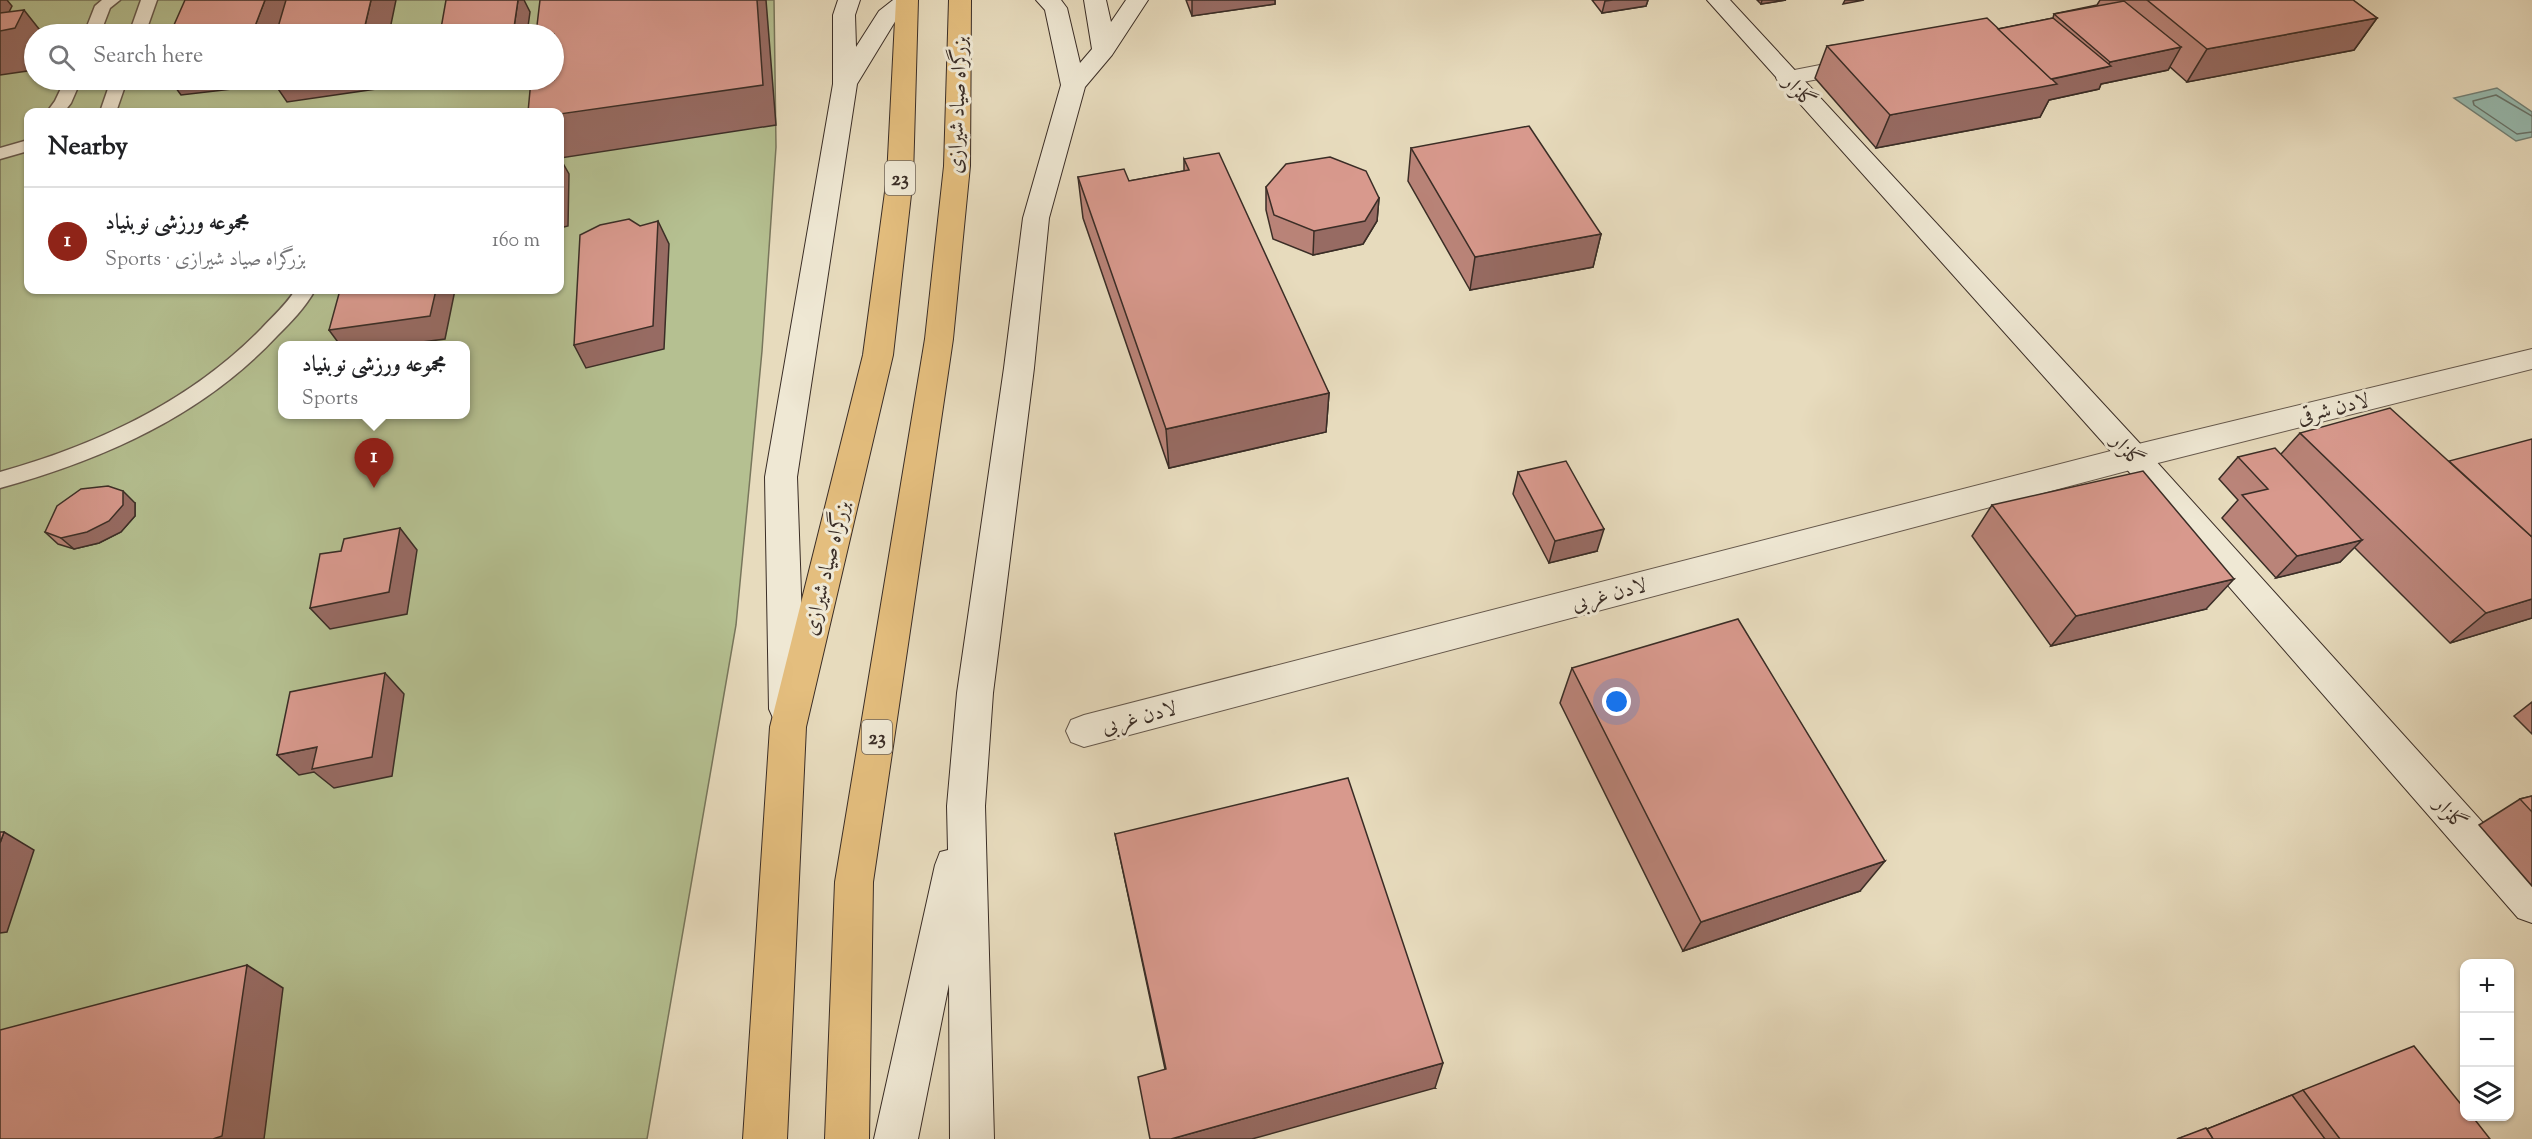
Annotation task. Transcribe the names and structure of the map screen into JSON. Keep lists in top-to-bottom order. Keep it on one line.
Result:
{"streets":{"highway":["بزرگراه صیاد شیرازی","23"],"main road":["گلزار","لادن شرقی","لادن غربی"]},"crossings":[["گلزار","لادن شرقی"],["گلزار","لادن غربی"],["لادن شرقی","لادن غربی"]],"page":{"search":"Search here","heading":"Nearby","list":[{"mark":"1","name":"مجموعه ورزشی نوبنیاد","note":"Sports · بزرگراه صیاد شیرازی","value":"160 m"}],"popup":["مجموعه ورزشی نوبنیاد","Sports"],"pins":"1","map_buttons":["+","−"]}}
